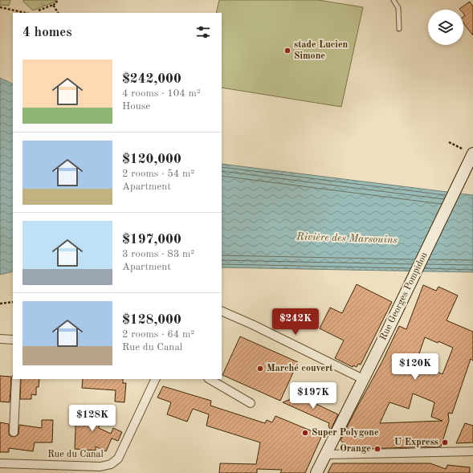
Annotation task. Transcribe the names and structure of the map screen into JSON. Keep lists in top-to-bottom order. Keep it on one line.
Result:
{"streets":{"main road":["Rue Georges Pompidou"],"street":["Rue du Canal"]},"water":["Rivière des Marsouins"],"places":["stade Lucien Simone","Marché couvert","Super Polygone","U Express","Orange"],"page":{"heading":"4 homes","list":[{"name":"$242,000","note":"4 rooms · 104 m² · House"},{"name":"$120,000","note":"2 rooms · 54 m² · Apartment"},{"name":"$197,000","note":"3 rooms · 83 m² · Apartment"},{"name":"$128,000","note":"2 rooms · 64 m² · Rue du Canal"}],"price":["$242K","$120K","$197K","$128K"]}}
